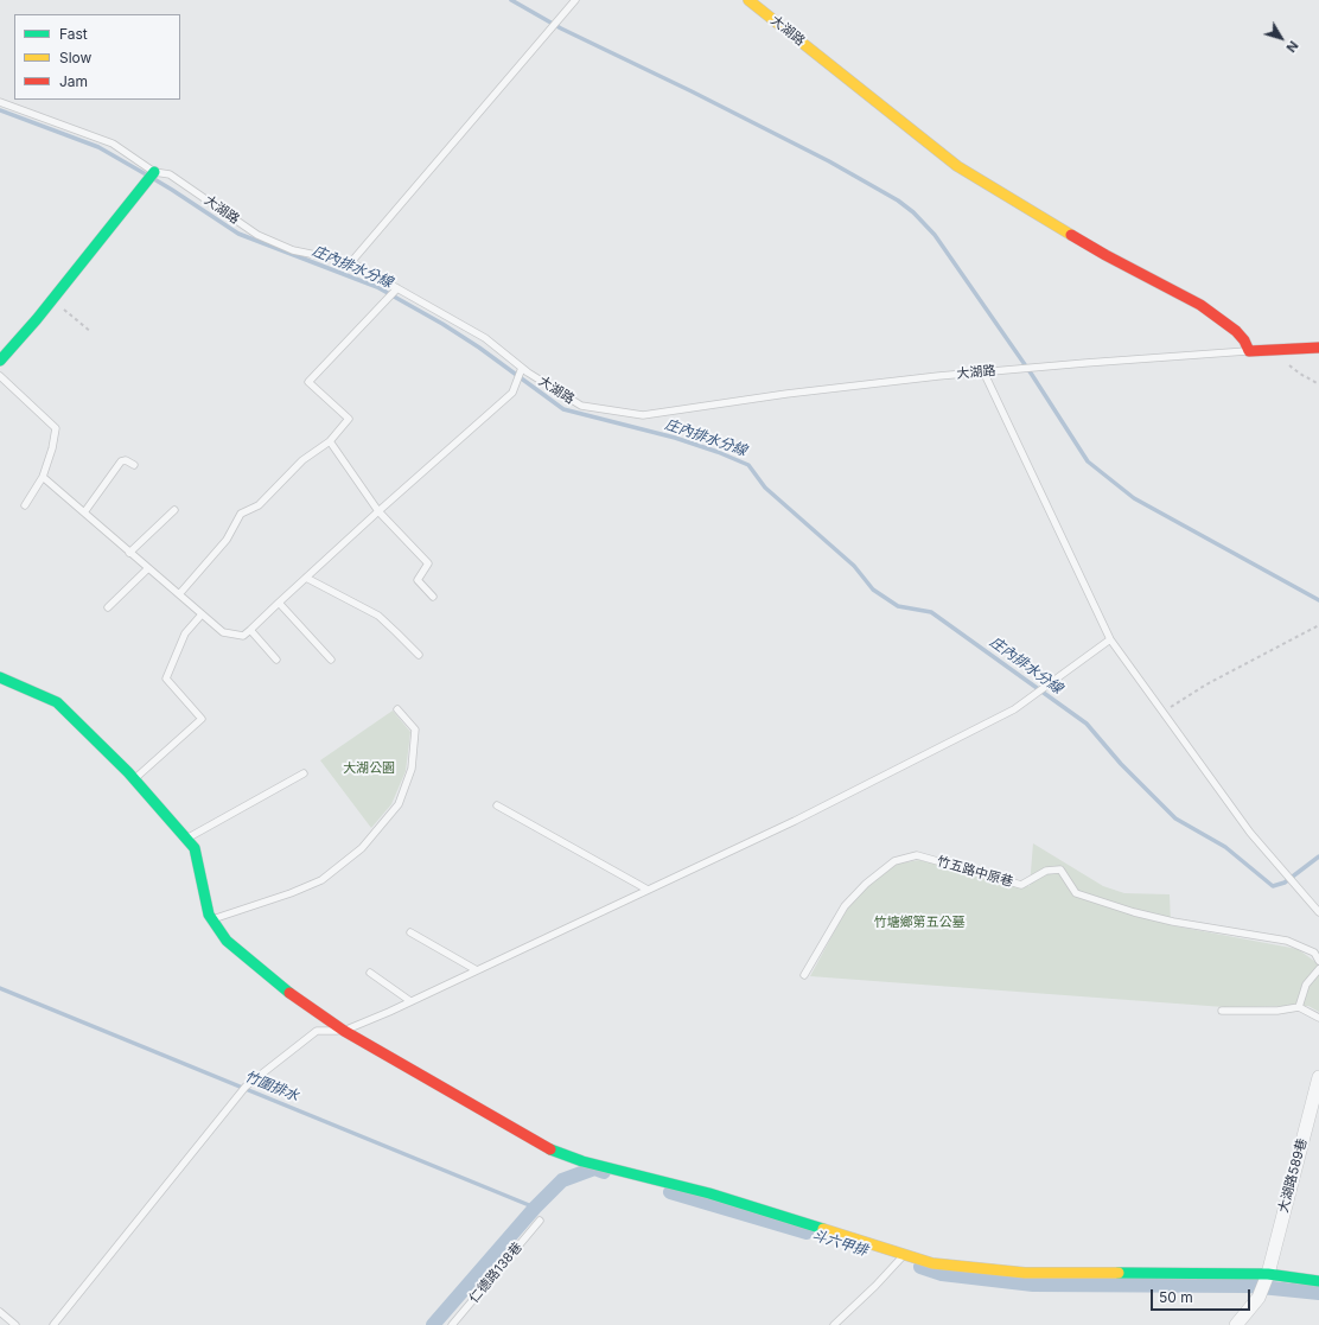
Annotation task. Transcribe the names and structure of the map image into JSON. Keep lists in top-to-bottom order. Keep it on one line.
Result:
{"streets":{"street":["大湖路","大湖路589巷"],"lane":["竹五路中原巷","仁德路138巷"]},"water":["庄內排水分線","竹圍排水","斗六甲排"],"parks":["大湖公園","竹塘鄉第五公墓"],"legend":["Fast","Slow","Jam"],"scale_bar":"50 m","north":"bottom right"}
